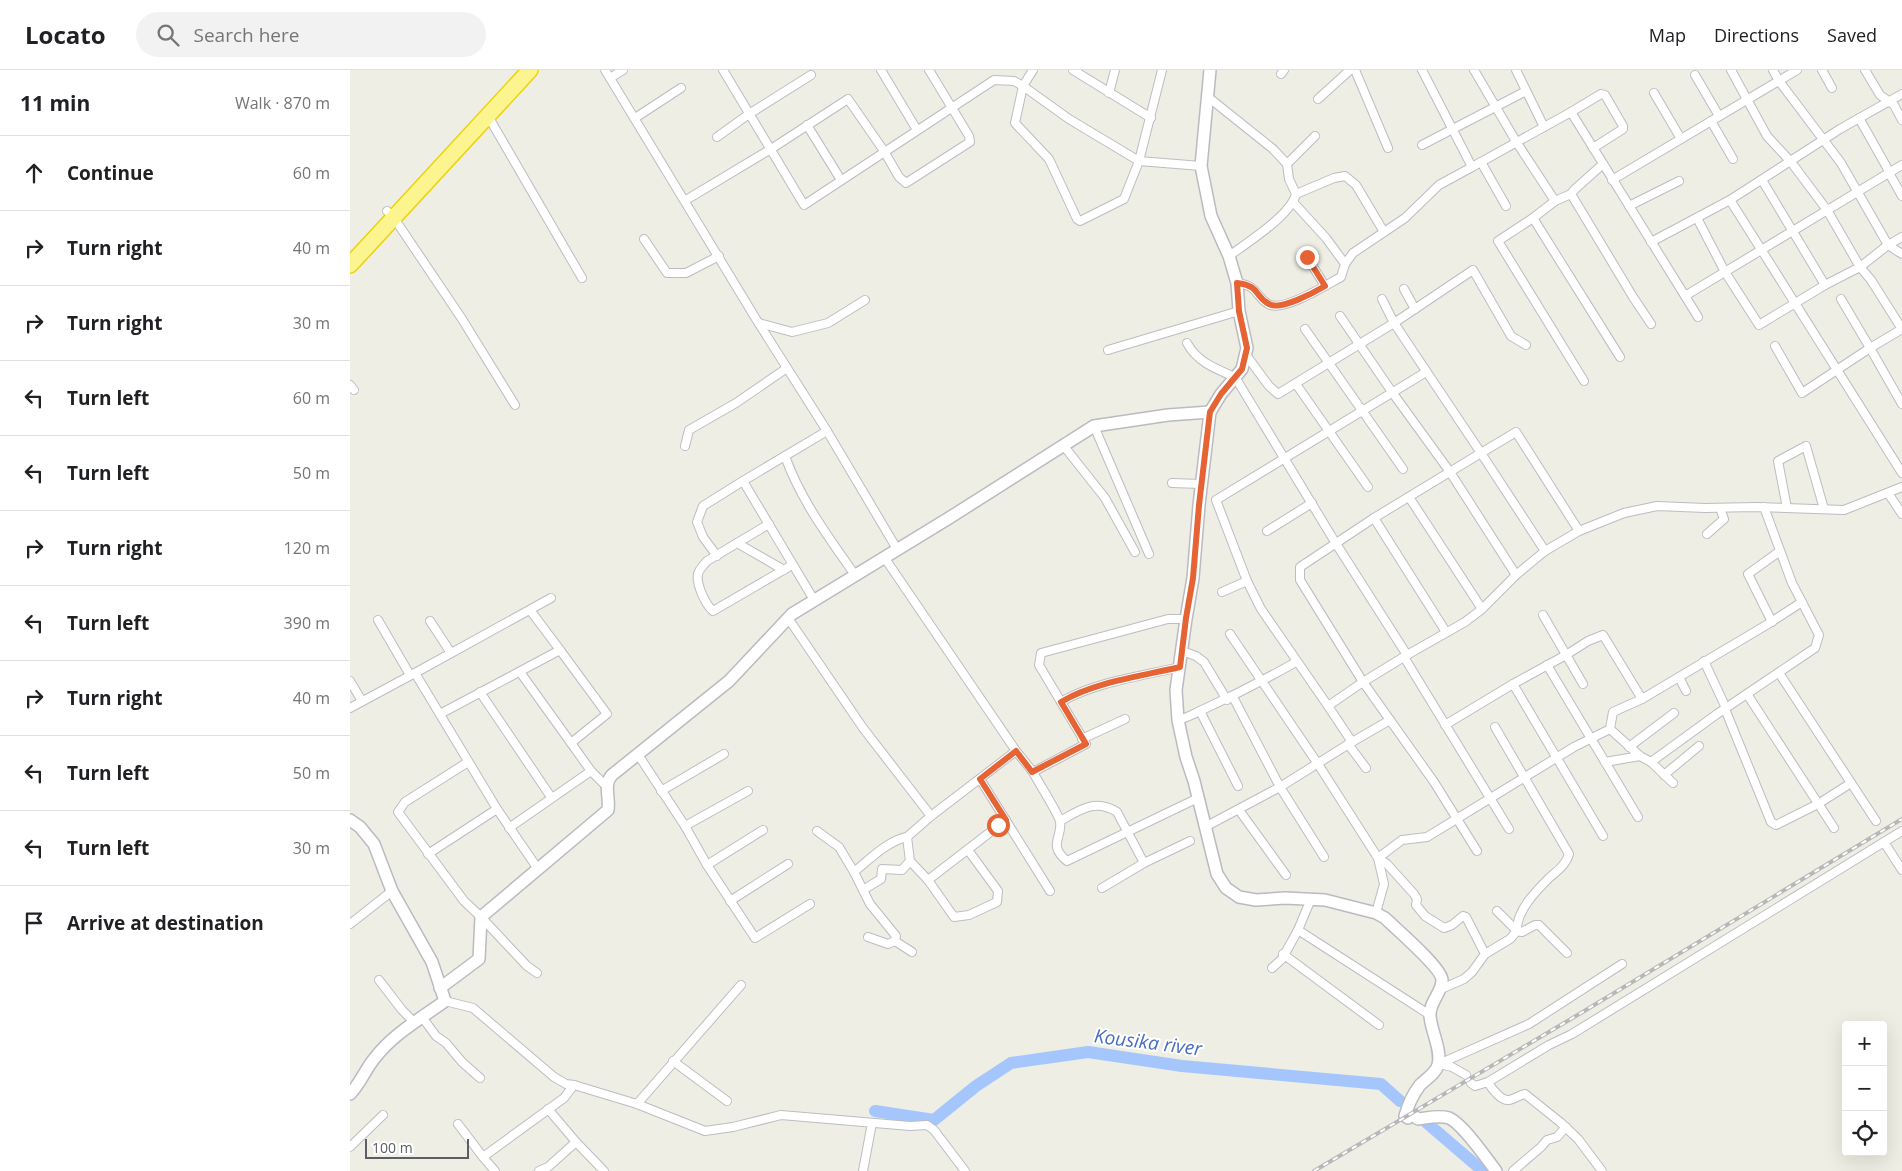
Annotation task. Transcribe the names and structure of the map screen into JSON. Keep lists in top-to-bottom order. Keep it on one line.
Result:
{"water":["Kousika river"],"scale_bar":"100 m","page":{"header":"Locato","search":"Search here","nav":["Map","Directions","Saved"],"heading":["11 min","Walk · 870 m"],"list":[["Continue","60 m"],["Turn right","40 m"],["Turn right","30 m"],["Turn left","60 m"],["Turn left","50 m"],["Turn right","120 m"],["Turn left","390 m"],["Turn right","40 m"],["Turn left","50 m"],["Turn left","30 m"],"Arrive at destination"],"map_buttons":["+","−"],"scale":"100 m"}}
